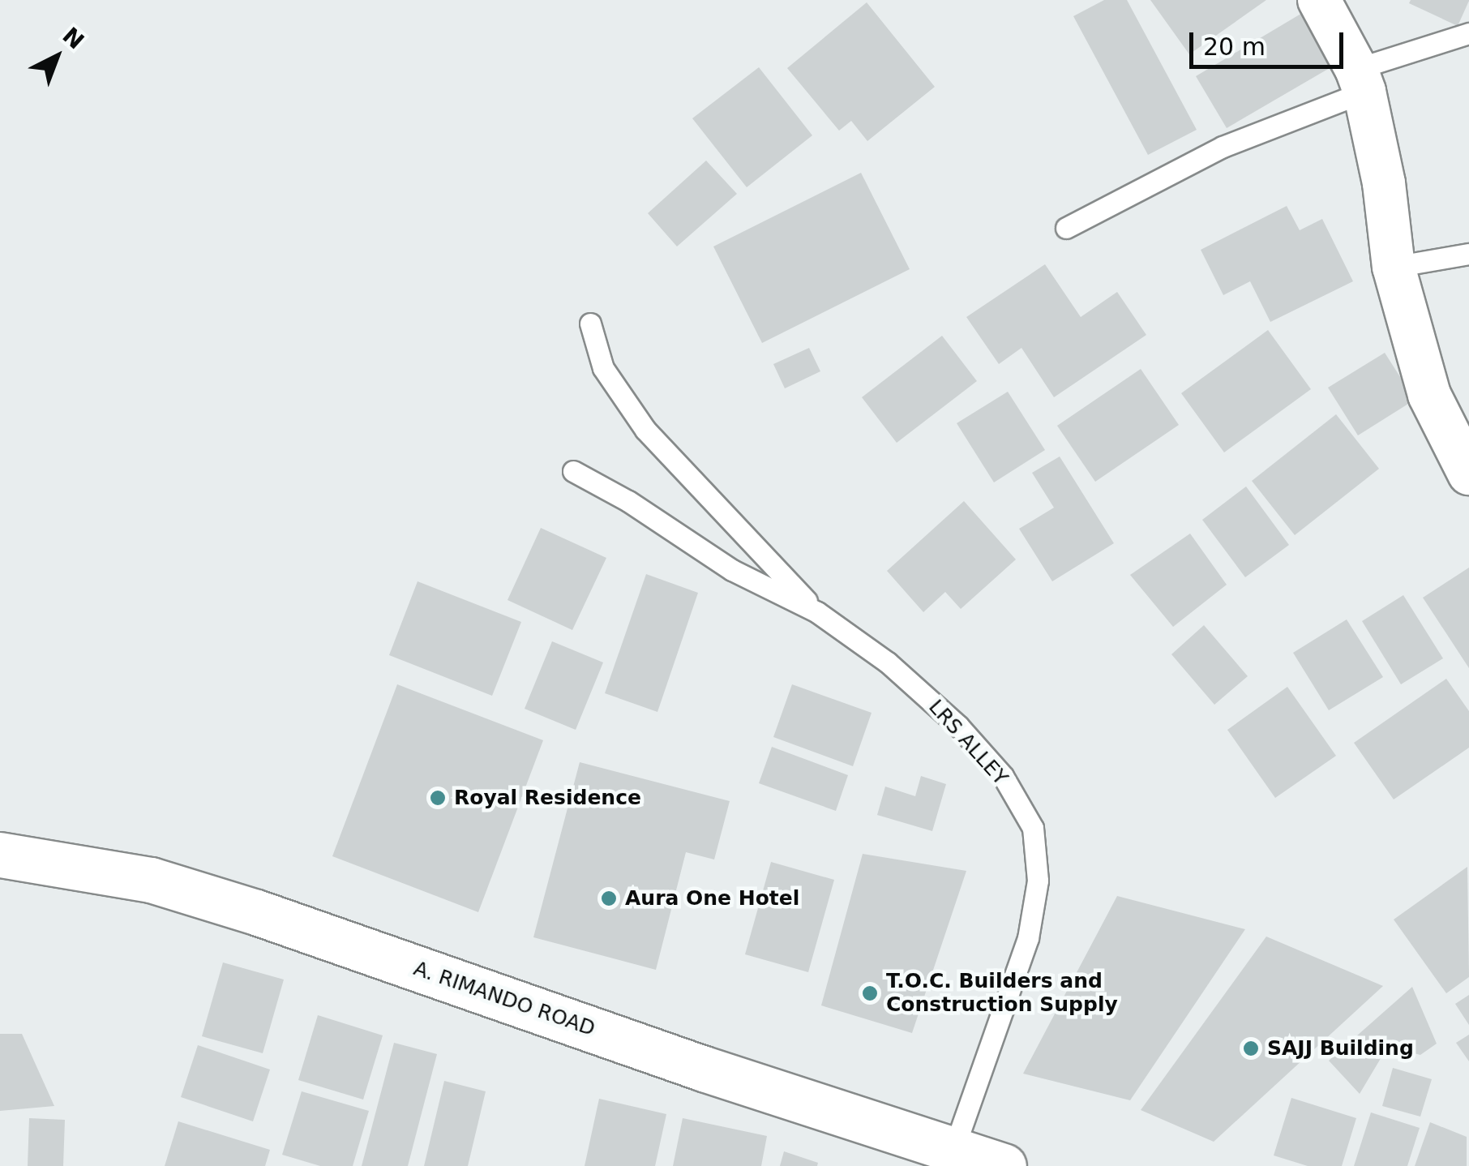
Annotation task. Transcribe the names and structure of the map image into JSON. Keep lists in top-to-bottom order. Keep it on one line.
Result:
{"streets":{"main road":["A. RIMANDO ROAD"],"lane":["LRS ALLEY"]},"crossings":[["LRS ALLEY","A. RIMANDO ROAD"]],"places":["Royal Residence","Aura One Hotel","T.O.C. Builders and Construction Supply","SAJJ Building"],"scale_bar":"20 m","north":"top right"}
